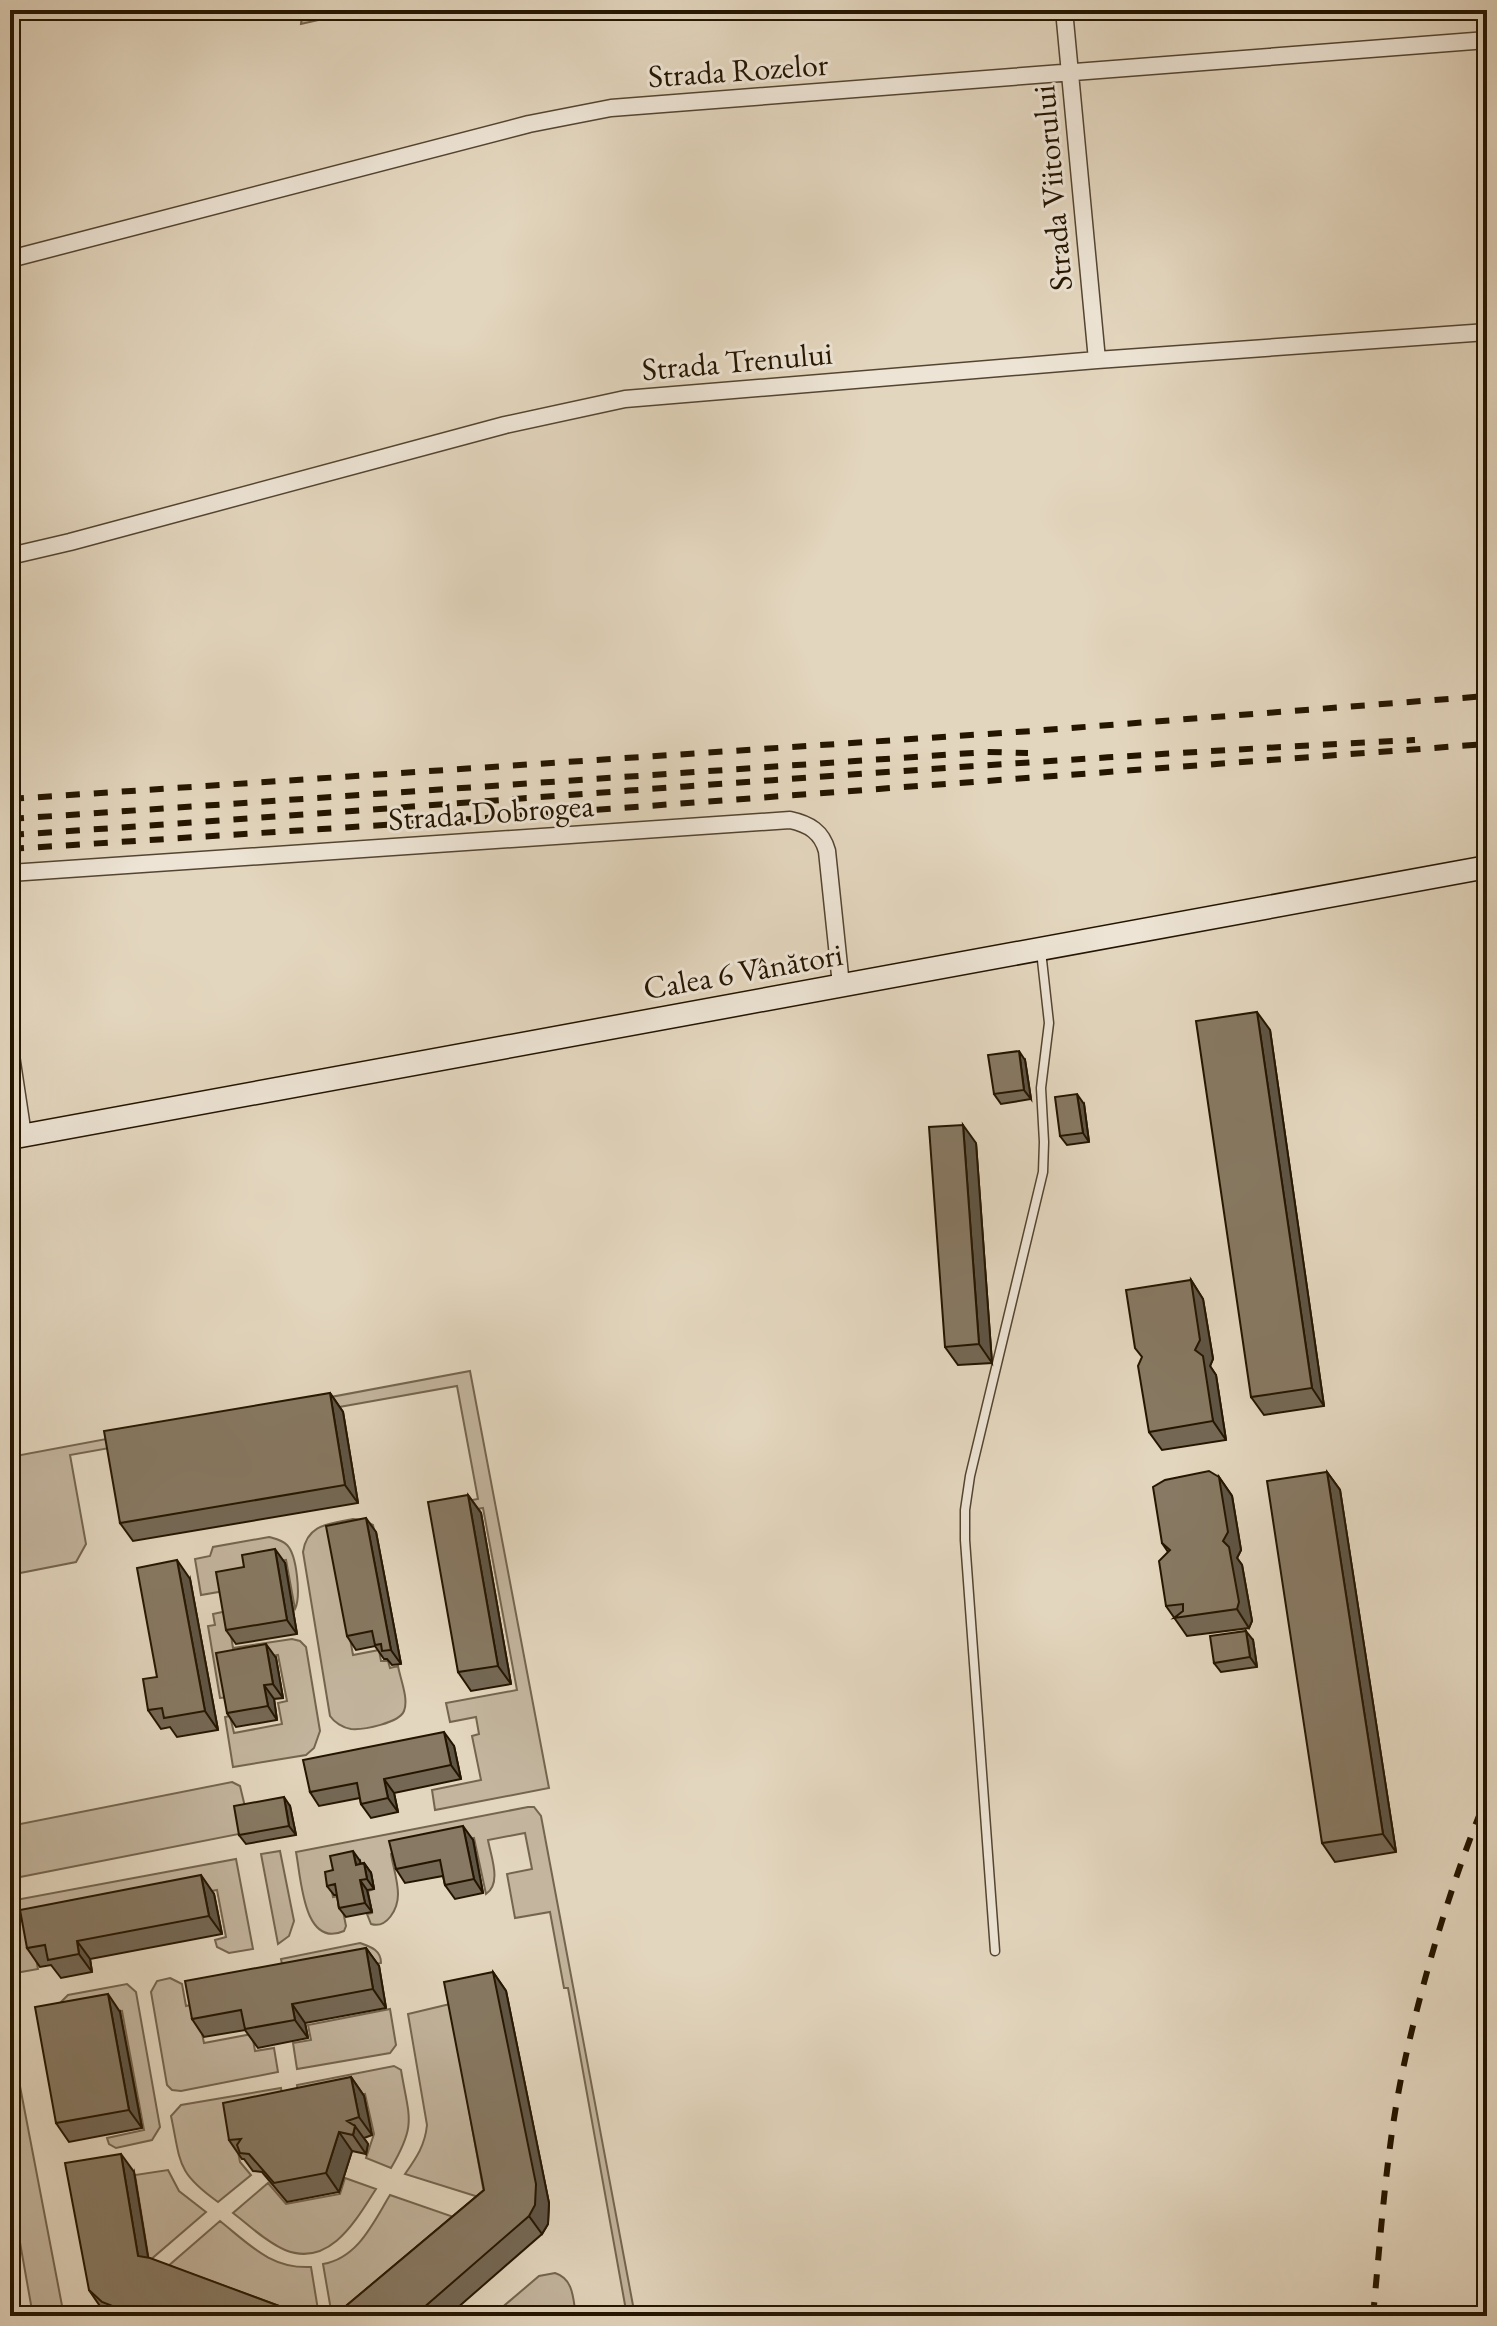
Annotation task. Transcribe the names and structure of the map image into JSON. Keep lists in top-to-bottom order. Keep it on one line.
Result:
{"streets":{"main road":["Calea 6 Vânători"],"street":["Strada Rozelor","Strada Viitorului","Strada Trenului","Strada Dobrogea"]},"crossings":[["Strada Rozelor","Strada Viitorului"],["Strada Viitorului","Strada Trenului"],["Strada Dobrogea","Calea 6 Vânători"]]}
